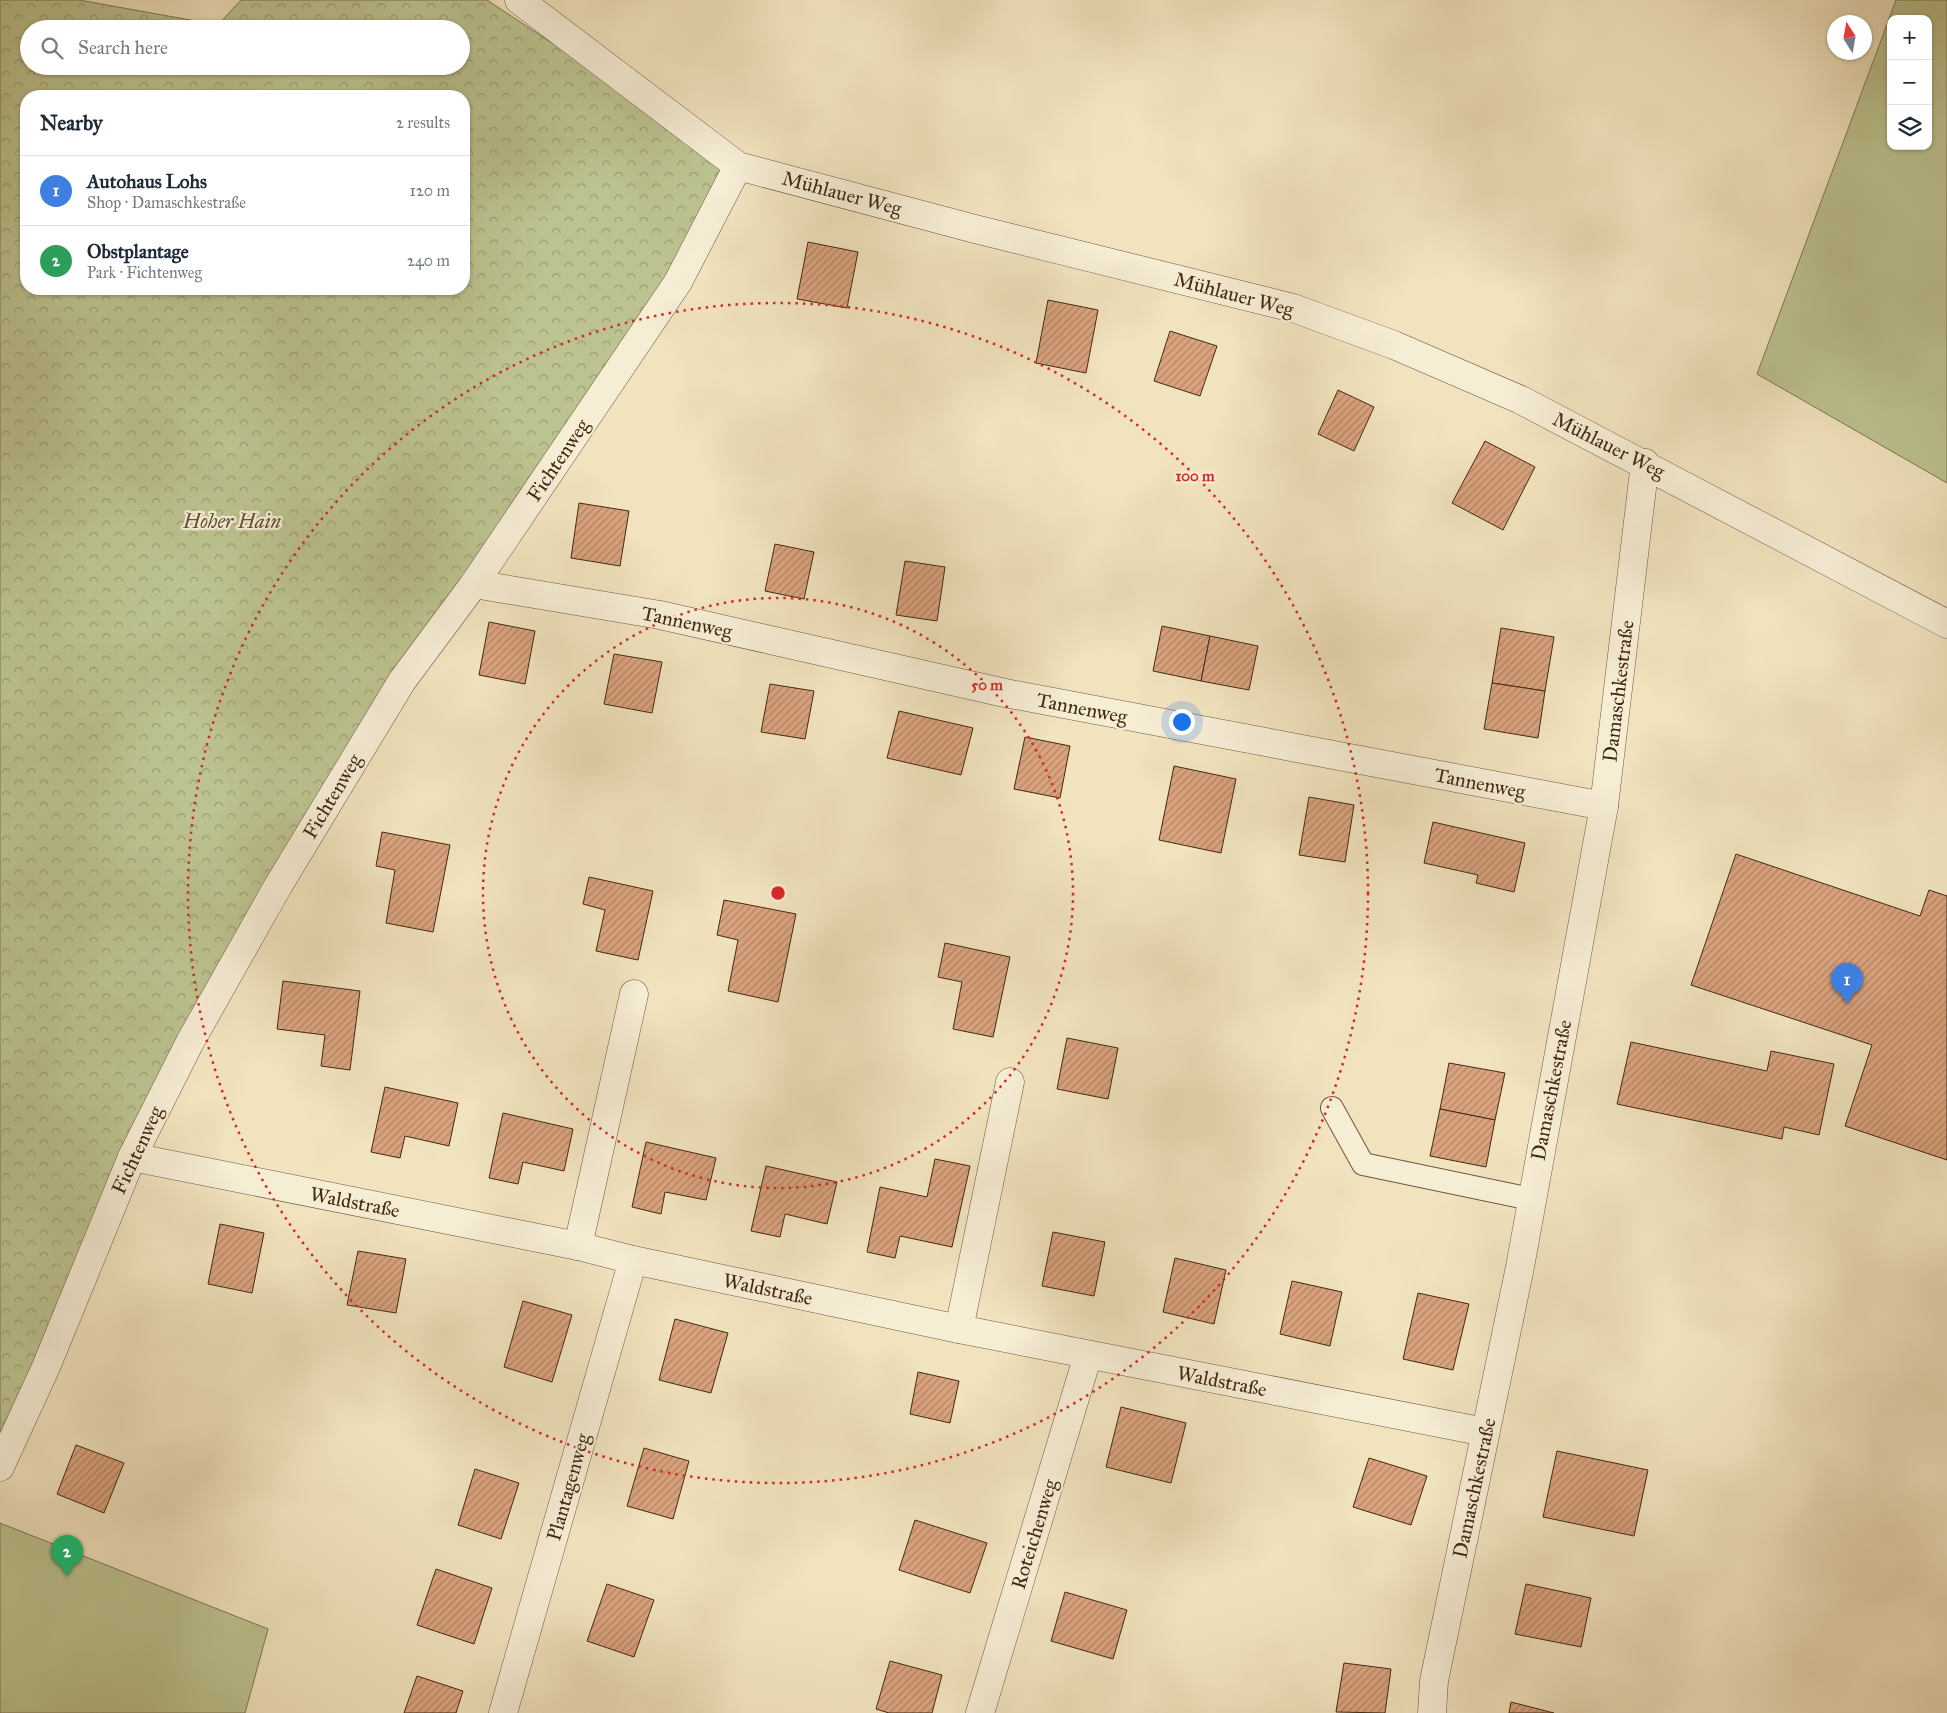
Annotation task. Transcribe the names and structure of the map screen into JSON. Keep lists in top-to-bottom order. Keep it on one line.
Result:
{"streets":{"street":["Mühlauer Weg","Fichtenweg","Tannenweg","Damaschkestraße","Waldstraße","Plantagenweg","Roteichenweg"]},"crossings":[["Mühlauer Weg","Fichtenweg"],["Mühlauer Weg","Damaschkestraße"],["Fichtenweg","Tannenweg"],["Fichtenweg","Waldstraße"],["Tannenweg","Damaschkestraße"],["Damaschkestraße","Waldstraße"],["Waldstraße","Plantagenweg"],["Waldstraße","Roteichenweg"]],"parks":["Hoher Hain"],"north":"top","page":{"map_buttons":["+","−"],"search":"Search here","heading":["Nearby","2 results"],"list":[{"mark":"1","name":"Autohaus Lohs","note":"Shop · Damaschkestraße","value":"120 m"},{"mark":"2","name":"Obstplantage","note":"Park · Fichtenweg","value":"240 m"}],"pins":["1","2"]},"rings":["100 m","50 m"]}
